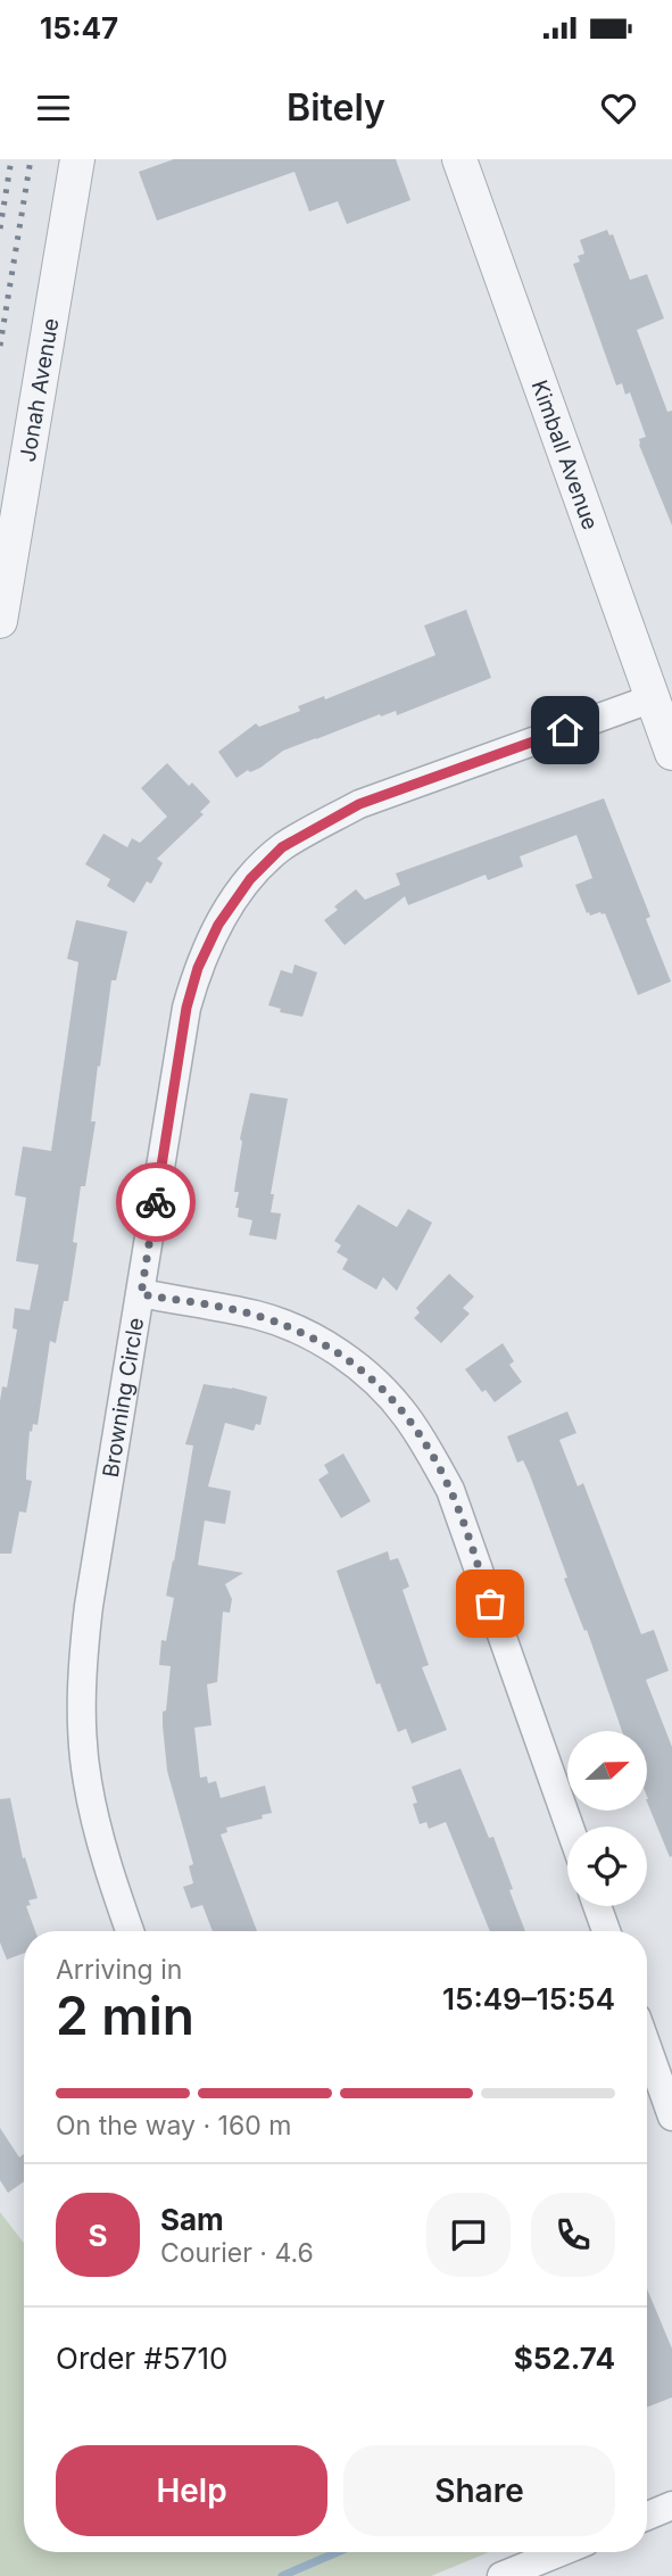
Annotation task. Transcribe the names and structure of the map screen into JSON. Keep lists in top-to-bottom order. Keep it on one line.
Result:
{"streets":{"street":["Jonah Avenue","Kimball Avenue","Browning Circle"]},"crossings":[["Kimball Avenue","Browning Circle"]],"north":"right","page":{"status":"15:47","header":"Bitely","heading":["2 min","Arriving in","15:49–15:54"],"panel":["Sam","Courier · 4.6","Order #5710","$52.74"],"bar":"On the way · 160 m","round":"S","buttons":["Help","Share"]}}
